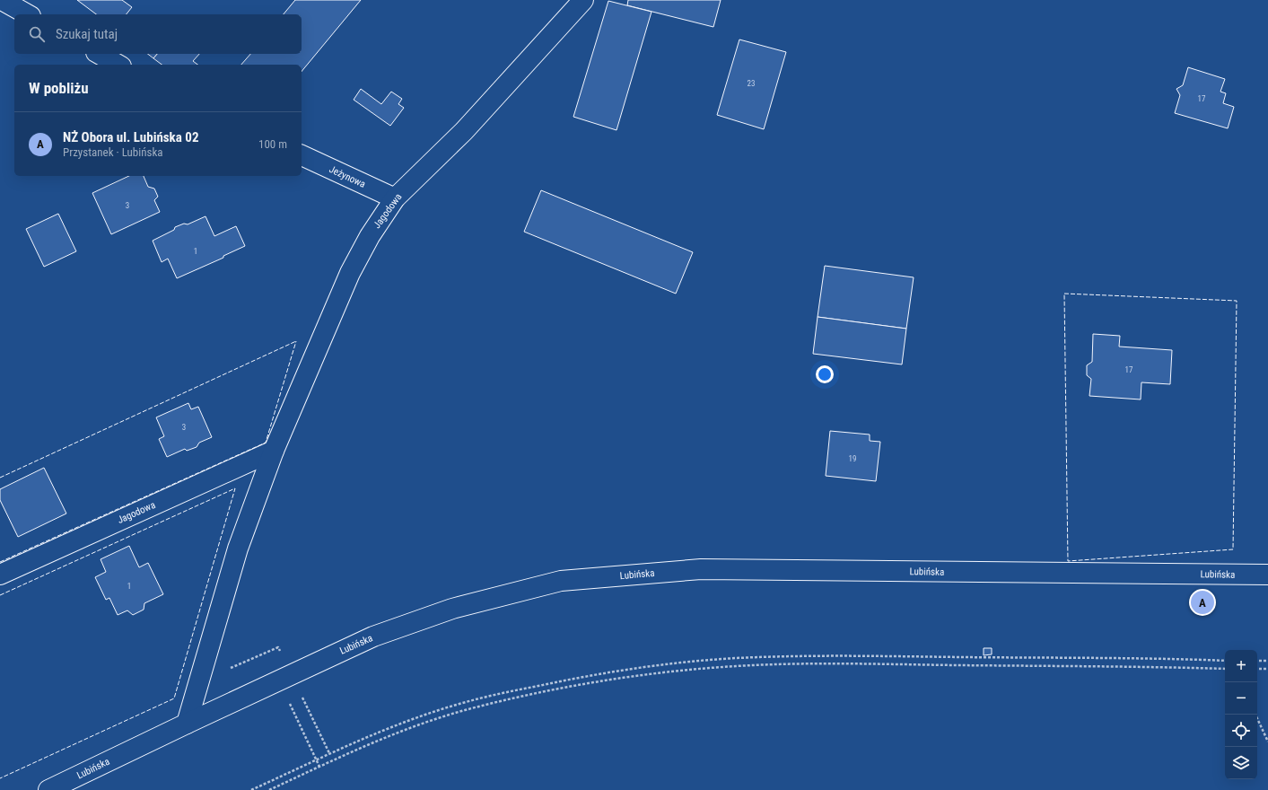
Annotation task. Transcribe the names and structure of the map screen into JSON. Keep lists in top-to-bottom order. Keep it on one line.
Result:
{"streets":{"street":["Jeżynowa","Jagodowa","Lubińska"]},"crossings":[["Jeżynowa","Jagodowa"],["Jagodowa","Lubińska"]],"house_numbers":["23","17","3","1","17","3","19","1"],"page":{"search":"Szukaj tutaj","heading":"W pobliżu","list":[{"mark":"A","name":"NŻ Obora ul. Lubińska 02","note":"Przystanek · Lubińska","value":"100 m"}],"pins":"A","map_buttons":["+","−"]}}
